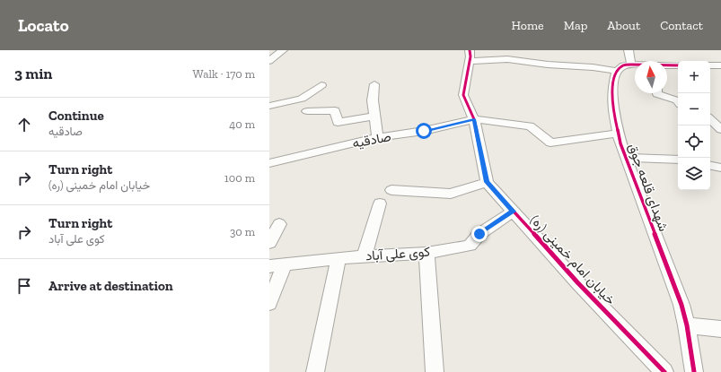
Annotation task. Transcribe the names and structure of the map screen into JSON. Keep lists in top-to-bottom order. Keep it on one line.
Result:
{"streets":{"street":["صادقیه","شهدای قلعه جوق","کوی علی آباد","خیابان امام خمینی (ره)"]},"crossings":[["کوی علی آباد","خیابان امام خمینی (ره)"]],"north":"top","page":{"header":"Locato","nav":["Home","Map","About","Contact"],"heading":["3 min","Walk · 170 m"],"map_buttons":["+","−"],"list":[["Continue","صادقیه","40 m"],["Turn right","خیابان امام خمینی (ره)","100 m"],["Turn right","کوی علی آباد","30 m"],"Arrive at destination"]}}
